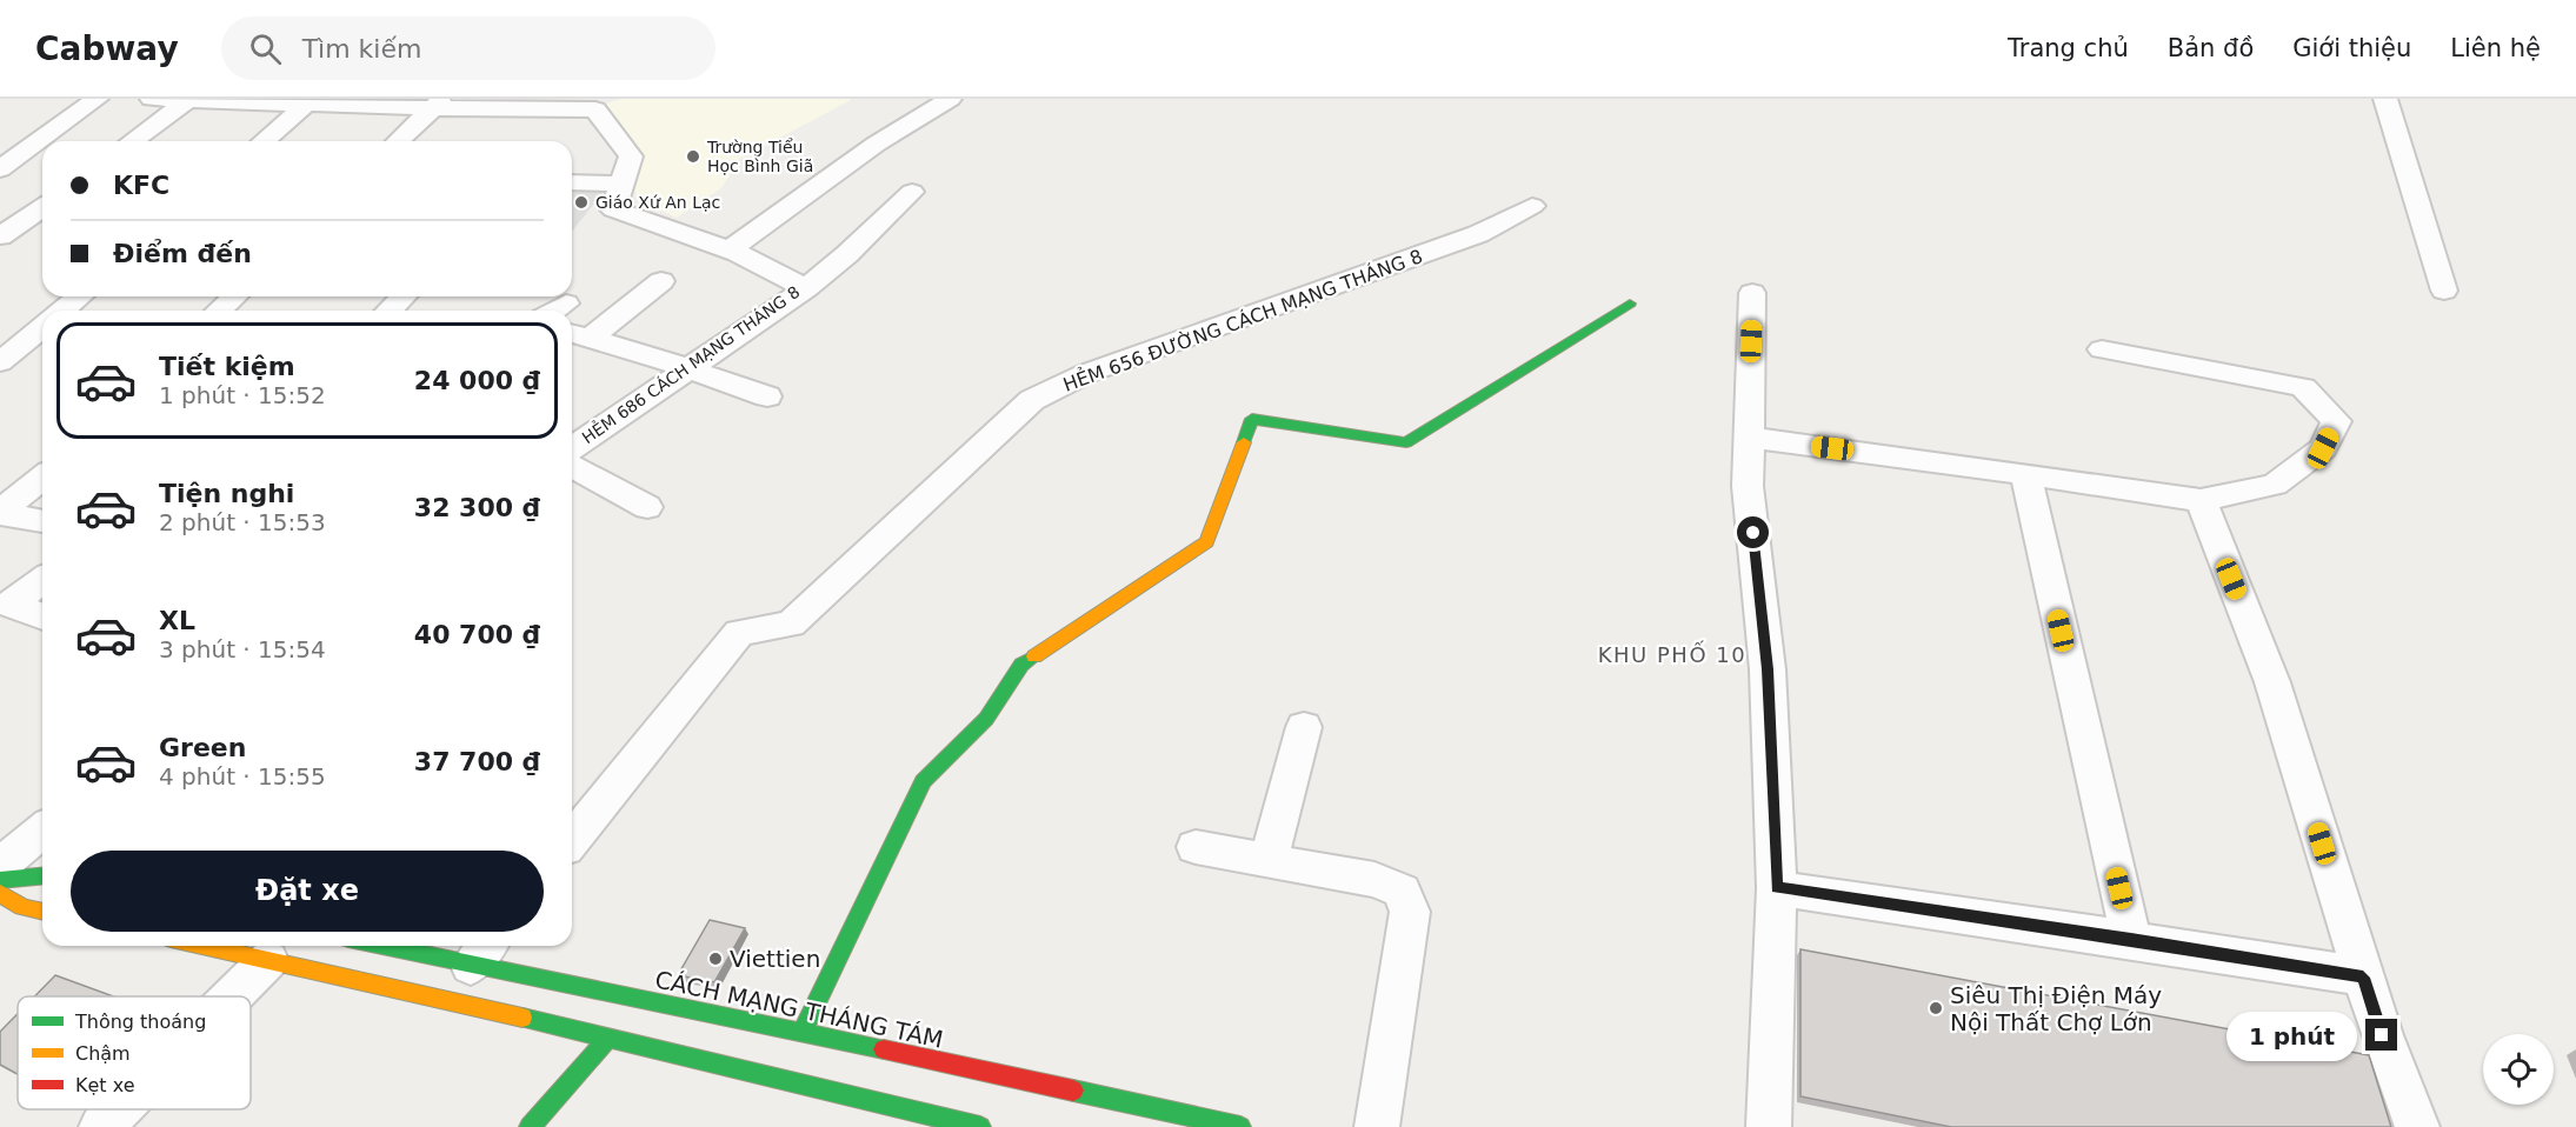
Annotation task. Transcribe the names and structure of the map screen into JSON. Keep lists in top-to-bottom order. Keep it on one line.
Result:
{"streets":{"main road":["CÁCH MẠNG THÁNG TÁM"],"street":["HẺM 656 ĐƯỜNG CÁCH MẠNG THÁNG 8","HẺM 686 CÁCH MẠNG THÁNG 8"]},"districts":["KHU PHỐ 10"],"places":["Trường Tiểu Học Bình Giã","Giáo Xứ An Lạc","Viettien","Siêu Thị Điện Máy Nội Thất Chợ Lớn"],"legend":["Thông thoáng","Chậm","Kẹt xe"],"page":{"header":"Cabway","search":"Tìm kiếm","nav":["Trang chủ","Bản đồ","Giới thiệu","Liên hệ"],"banner":["KFC","Điểm đến"],"list":[{"name":"Tiết kiệm","note":"1 phút · 15:52","value":"24 000 ₫"},{"name":"Tiện nghi","note":"2 phút · 15:53","value":"32 300 ₫"},{"name":"XL","note":"3 phút · 15:54","value":"40 700 ₫"},{"name":"Green","note":"4 phút · 15:55","value":"37 700 ₫"}],"buttons":"Đặt xe","bubble":"1 phút"}}
